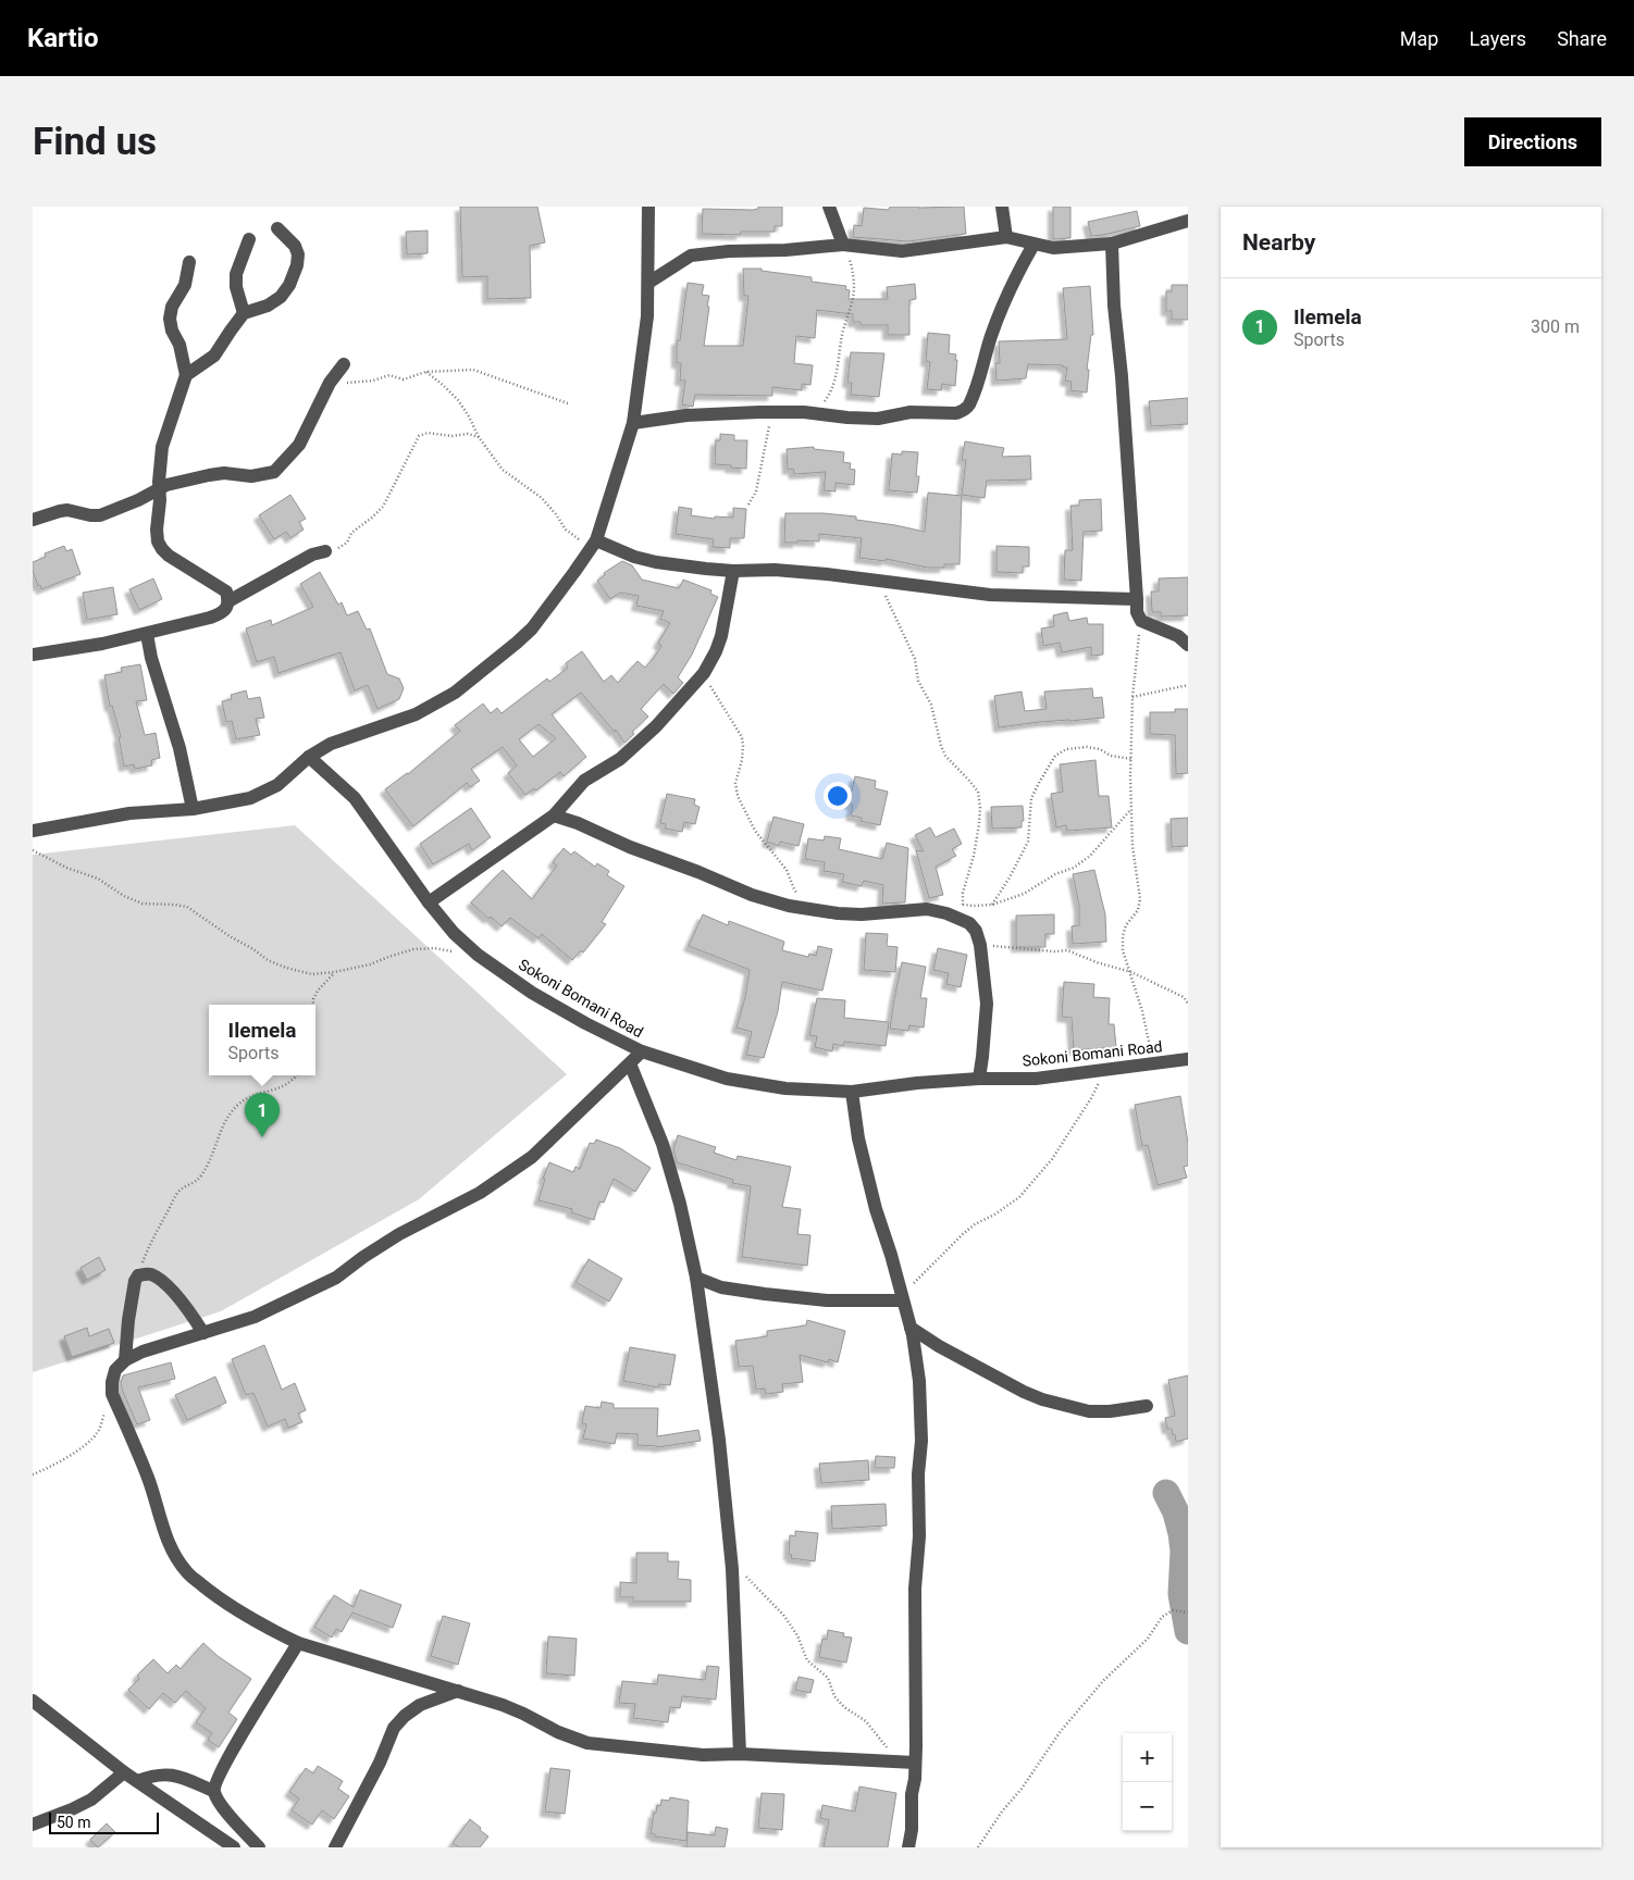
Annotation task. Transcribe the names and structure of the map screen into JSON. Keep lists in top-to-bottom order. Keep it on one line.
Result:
{"streets":{"street":["Sokoni Bomani Road"]},"scale_bar":"50 m","page":{"header":"Kartio","nav":["Map","Layers","Share"],"buttons":"Directions","title":"Find us","heading":"Nearby","list":[{"mark":"1","name":"Ilemela","note":"Sports","value":"300 m"}],"popup":["Ilemela","Sports"],"pins":"1","map_buttons":["+","−"],"scale":"50 m"}}
